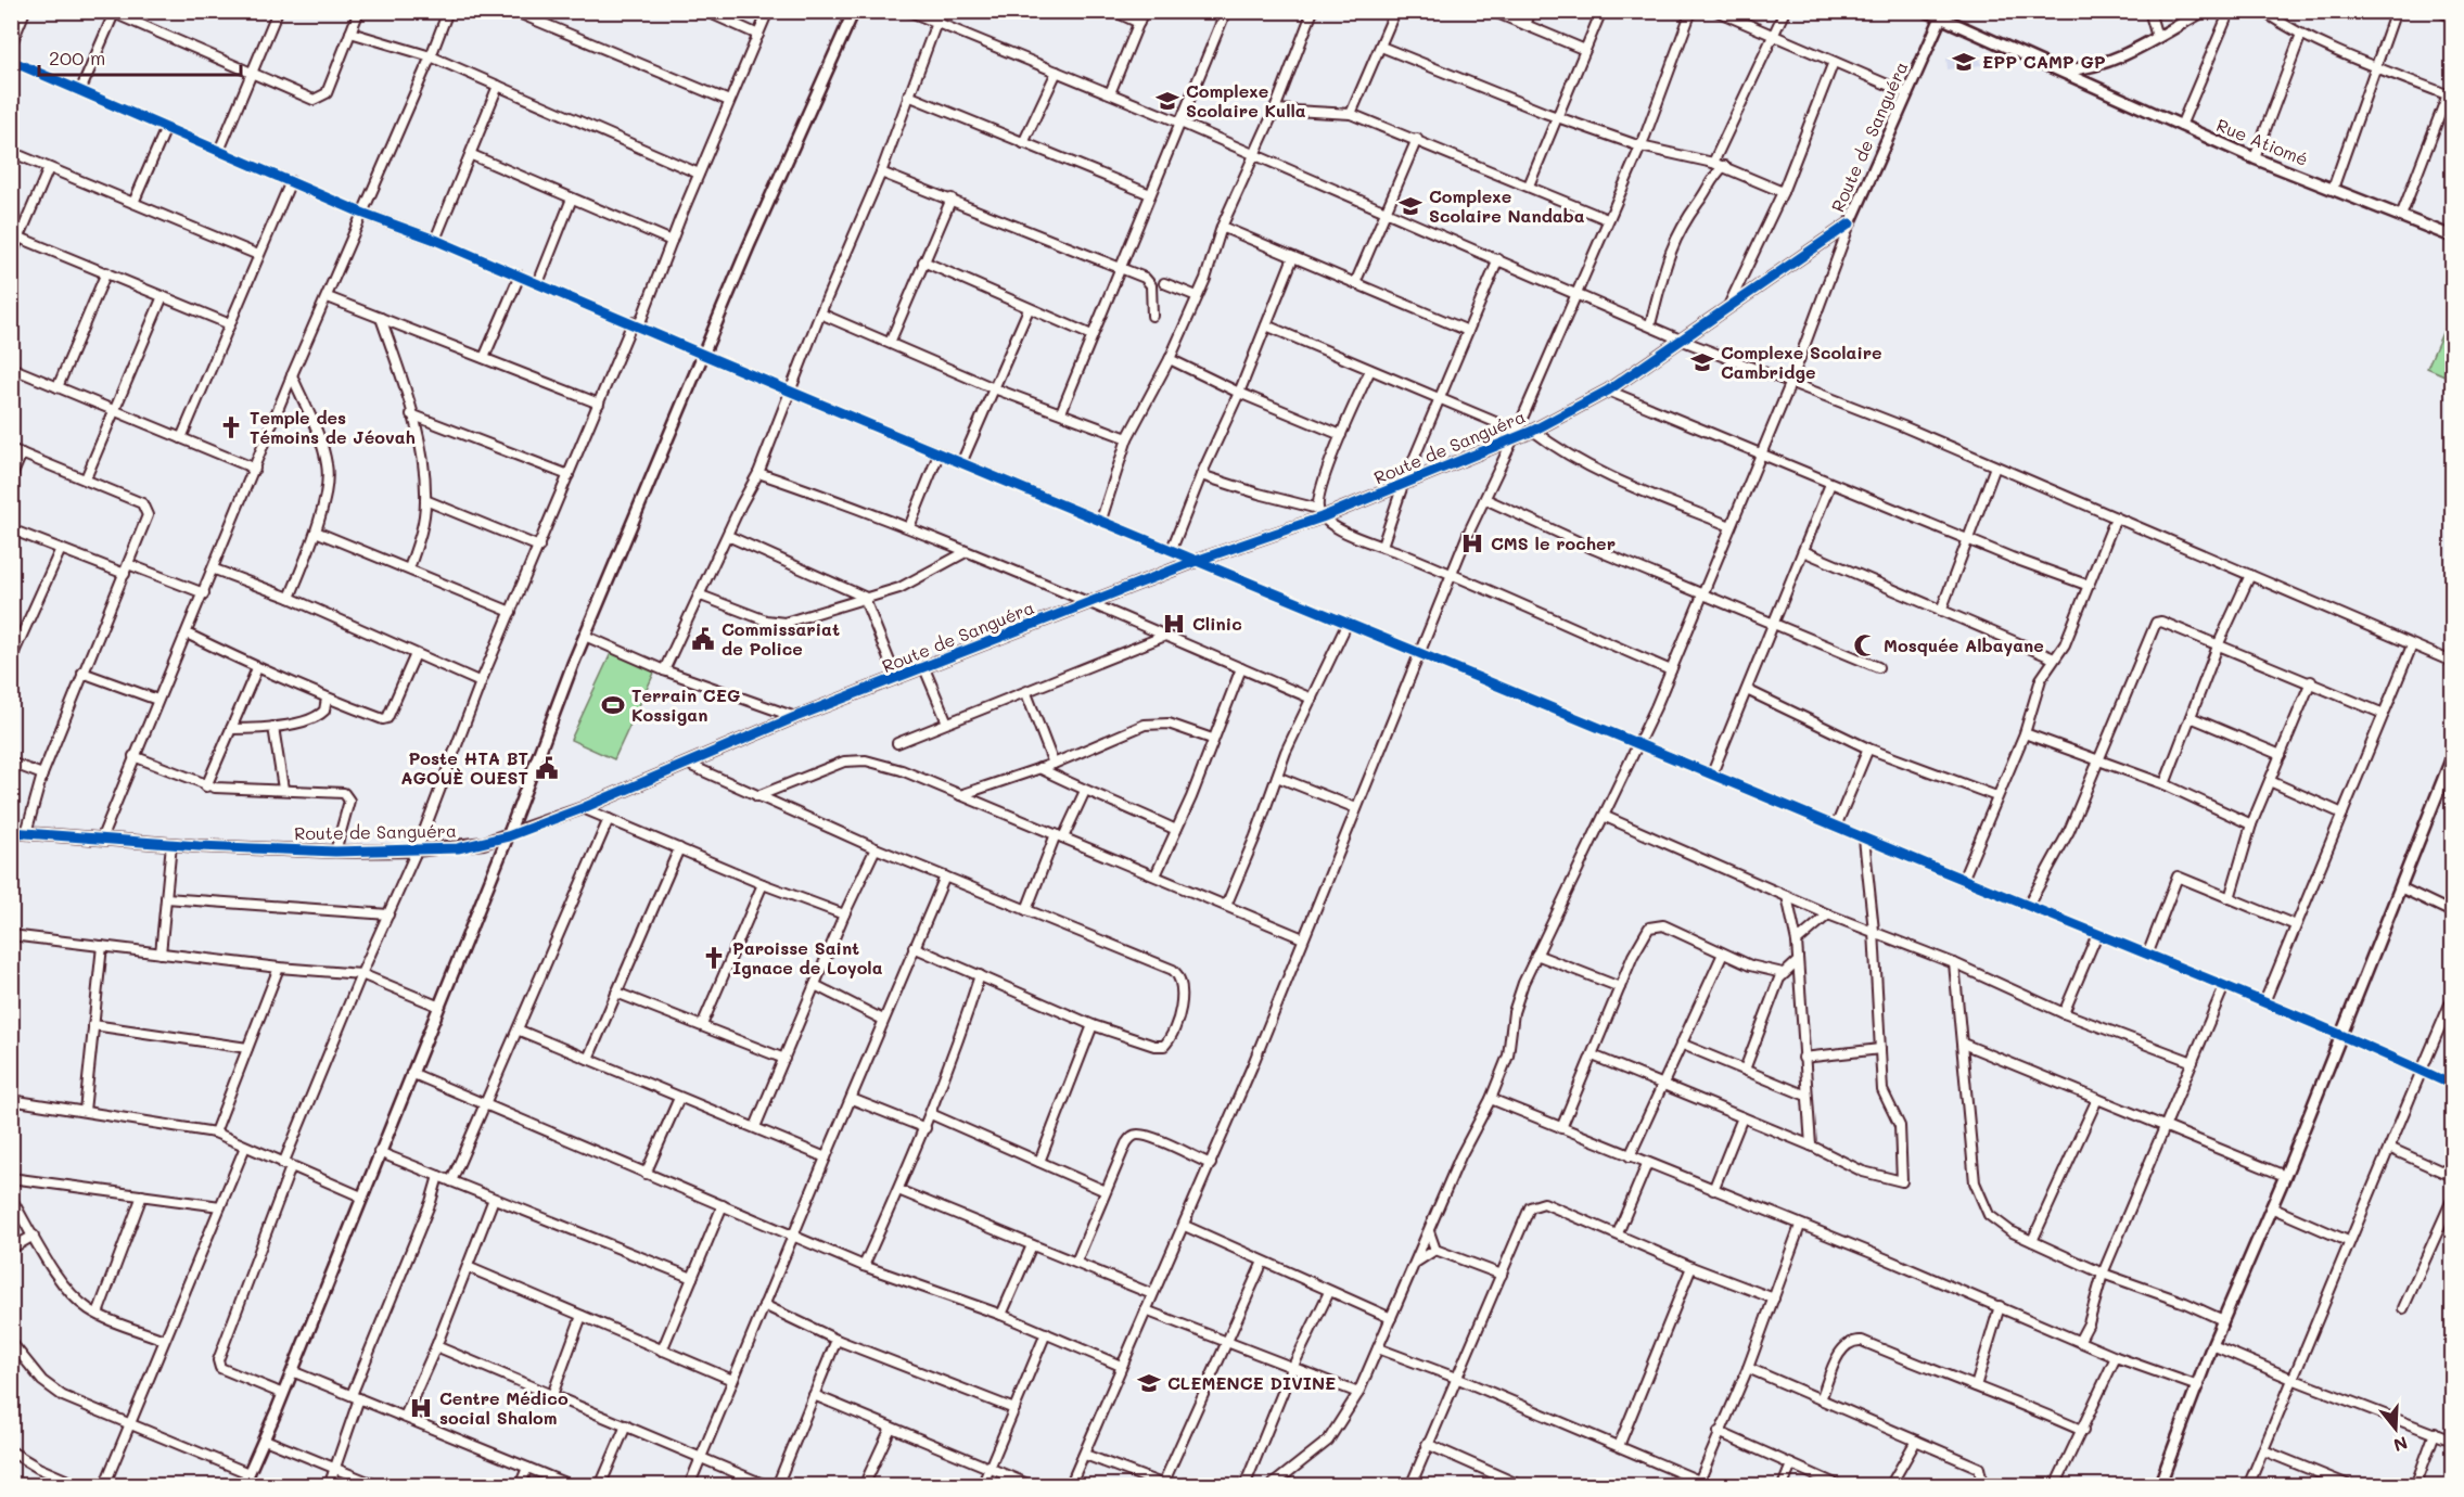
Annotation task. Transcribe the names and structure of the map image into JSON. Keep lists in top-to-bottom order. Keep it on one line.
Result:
{"streets":{"street":["Route de Sanguéra","Rue Atiomé"]},"places":{"school or university":["EPP CAMP GP","Complexe Scolaire Kulla","Complexe Scolaire Nandaba","Complexe Scolaire Cambridge","CLEMENCE DIVINE"],"church":["Temple des Témoins de Jéovah","Paroisse Saint Ignace de Loyola"],"hospital":["CMS le rocher","Clinic","Centre Médico social Shalom"],"public building":["Commissariat de Police","Poste HTA BT AGOUÈ OUEST"],"mosque":["Mosquée Albayane"],"sports":["Terrain CEG Kossigan"]},"scale_bar":"200 m","north":"bottom"}
